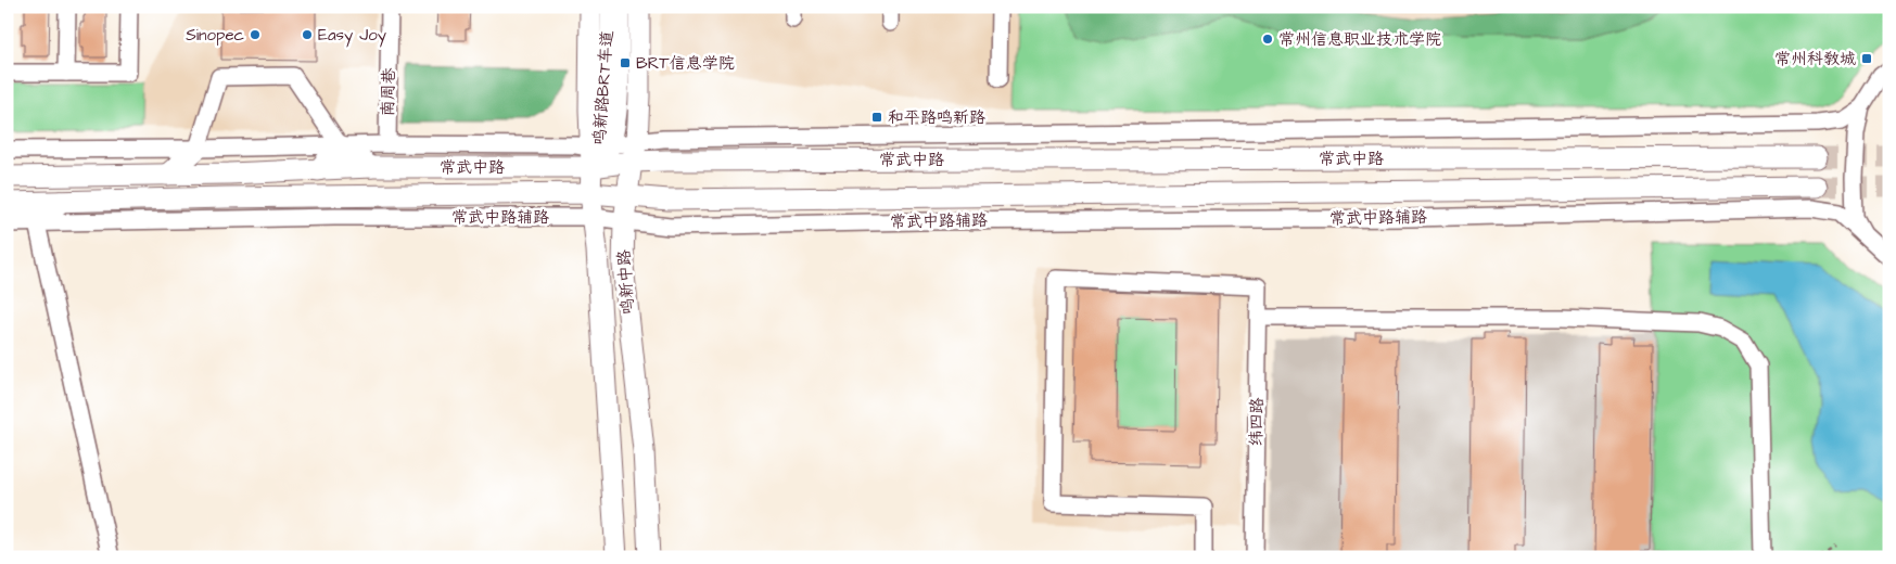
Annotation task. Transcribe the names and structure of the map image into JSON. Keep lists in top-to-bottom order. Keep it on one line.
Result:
{"streets":{"main road":["常武中路","鸣新中路"],"street":["鸣新路BRT车道","南周巷","常武中路辅路","纬四路"]},"crossings":[["鸣新路BRT车道","常武中路"],["鸣新路BRT车道","鸣新中路"],["常武中路","鸣新中路"],["常武中路辅路","鸣新中路"]],"places":{"other":["Sinopec","Easy Joy","常州信息职业技术学院"],"transit":["常州科教城","BRT信息学院","和平路鸣新路"]}}
